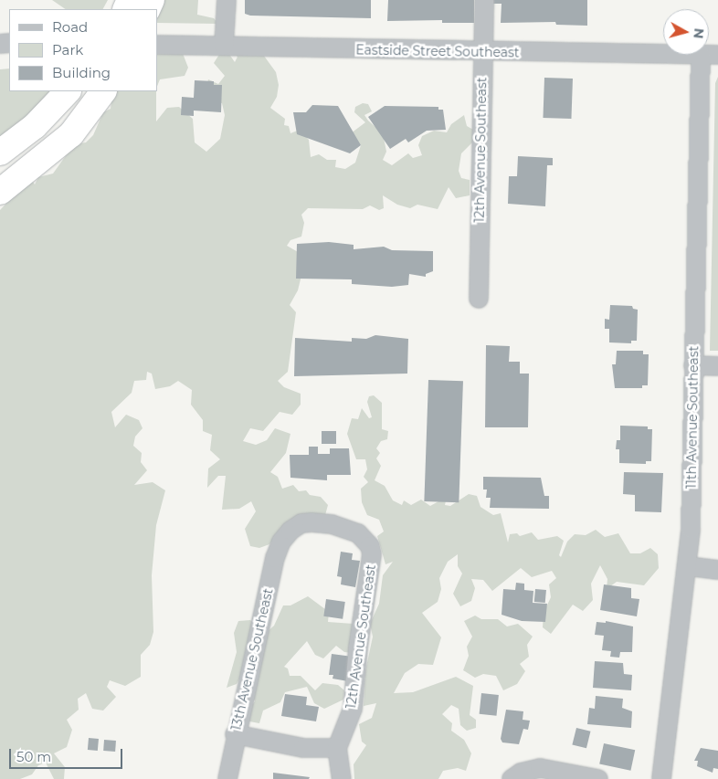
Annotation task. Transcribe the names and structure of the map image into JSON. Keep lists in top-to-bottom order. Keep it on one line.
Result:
{"streets":{"street":["Eastside Street Southeast","12th Avenue Southeast","11th Avenue Southeast","13th Avenue Southeast"]},"crossings":[["Eastside Street Southeast","12th Avenue Southeast"],["Eastside Street Southeast","11th Avenue Southeast"],["12th Avenue Southeast","13th Avenue Southeast"]],"legend":["Road","Park","Building"],"scale_bar":"50 m","north":"right"}
